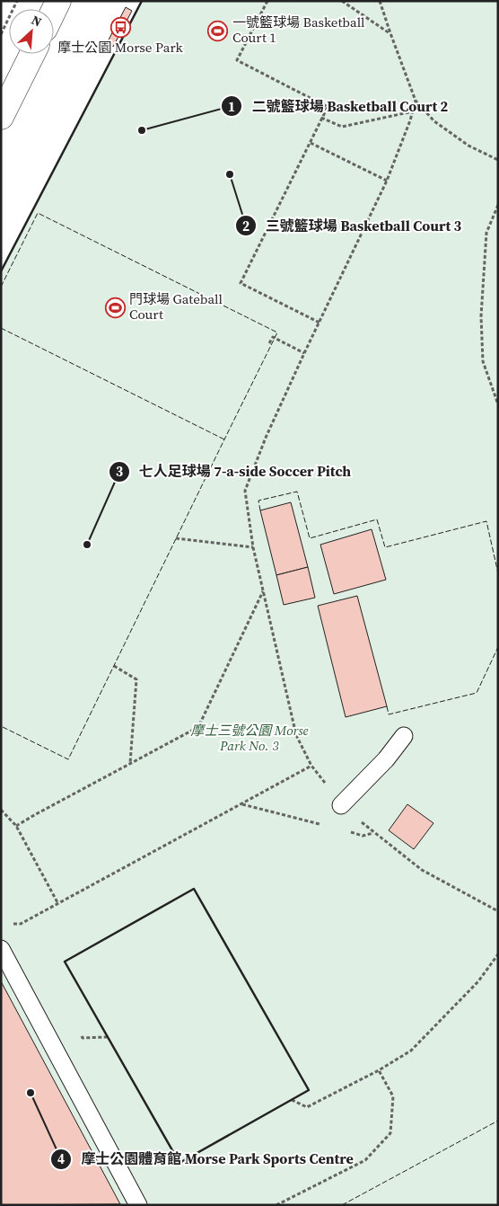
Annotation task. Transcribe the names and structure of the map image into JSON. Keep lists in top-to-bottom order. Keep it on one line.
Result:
{"parks":["摩士三號公園 Morse Park No. 3"],"places":{"bus stop":["摩士公園 Morse Park"],"sports":["一號籃球場 Basketball Court 1","門球場 Gateball Court"],"other":["二號籃球場 Basketball Court 2","三號籃球場 Basketball Court 3","七人足球場 7-a-side Soccer Pitch","摩士公園體育館 Morse Park Sports Centre"]},"north":"top right"}
